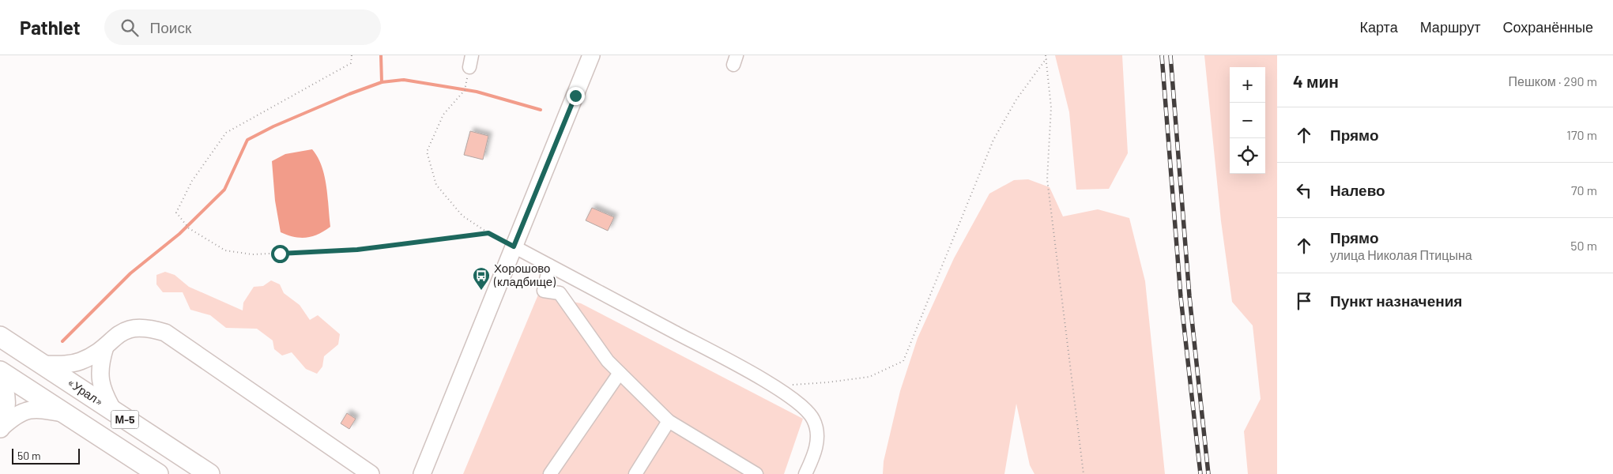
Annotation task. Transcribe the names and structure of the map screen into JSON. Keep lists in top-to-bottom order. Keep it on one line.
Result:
{"streets":{"highway":["«Урал»","М-5"]},"places":{"bus stop":["Хорошово (кладбище)"]},"scale_bar":"50 m","page":{"header":"Pathlet","search":"Поиск","nav":["Карта","Маршрут","Сохранённые"],"heading":["4 мин","Пешком · 290 m"],"map_buttons":["+","−"],"list":[["Прямо","170 m"],["Налево","70 m"],["Прямо","улица Николая Птицына","50 m"],"Пункт назначения"],"scale":"50 m"}}
